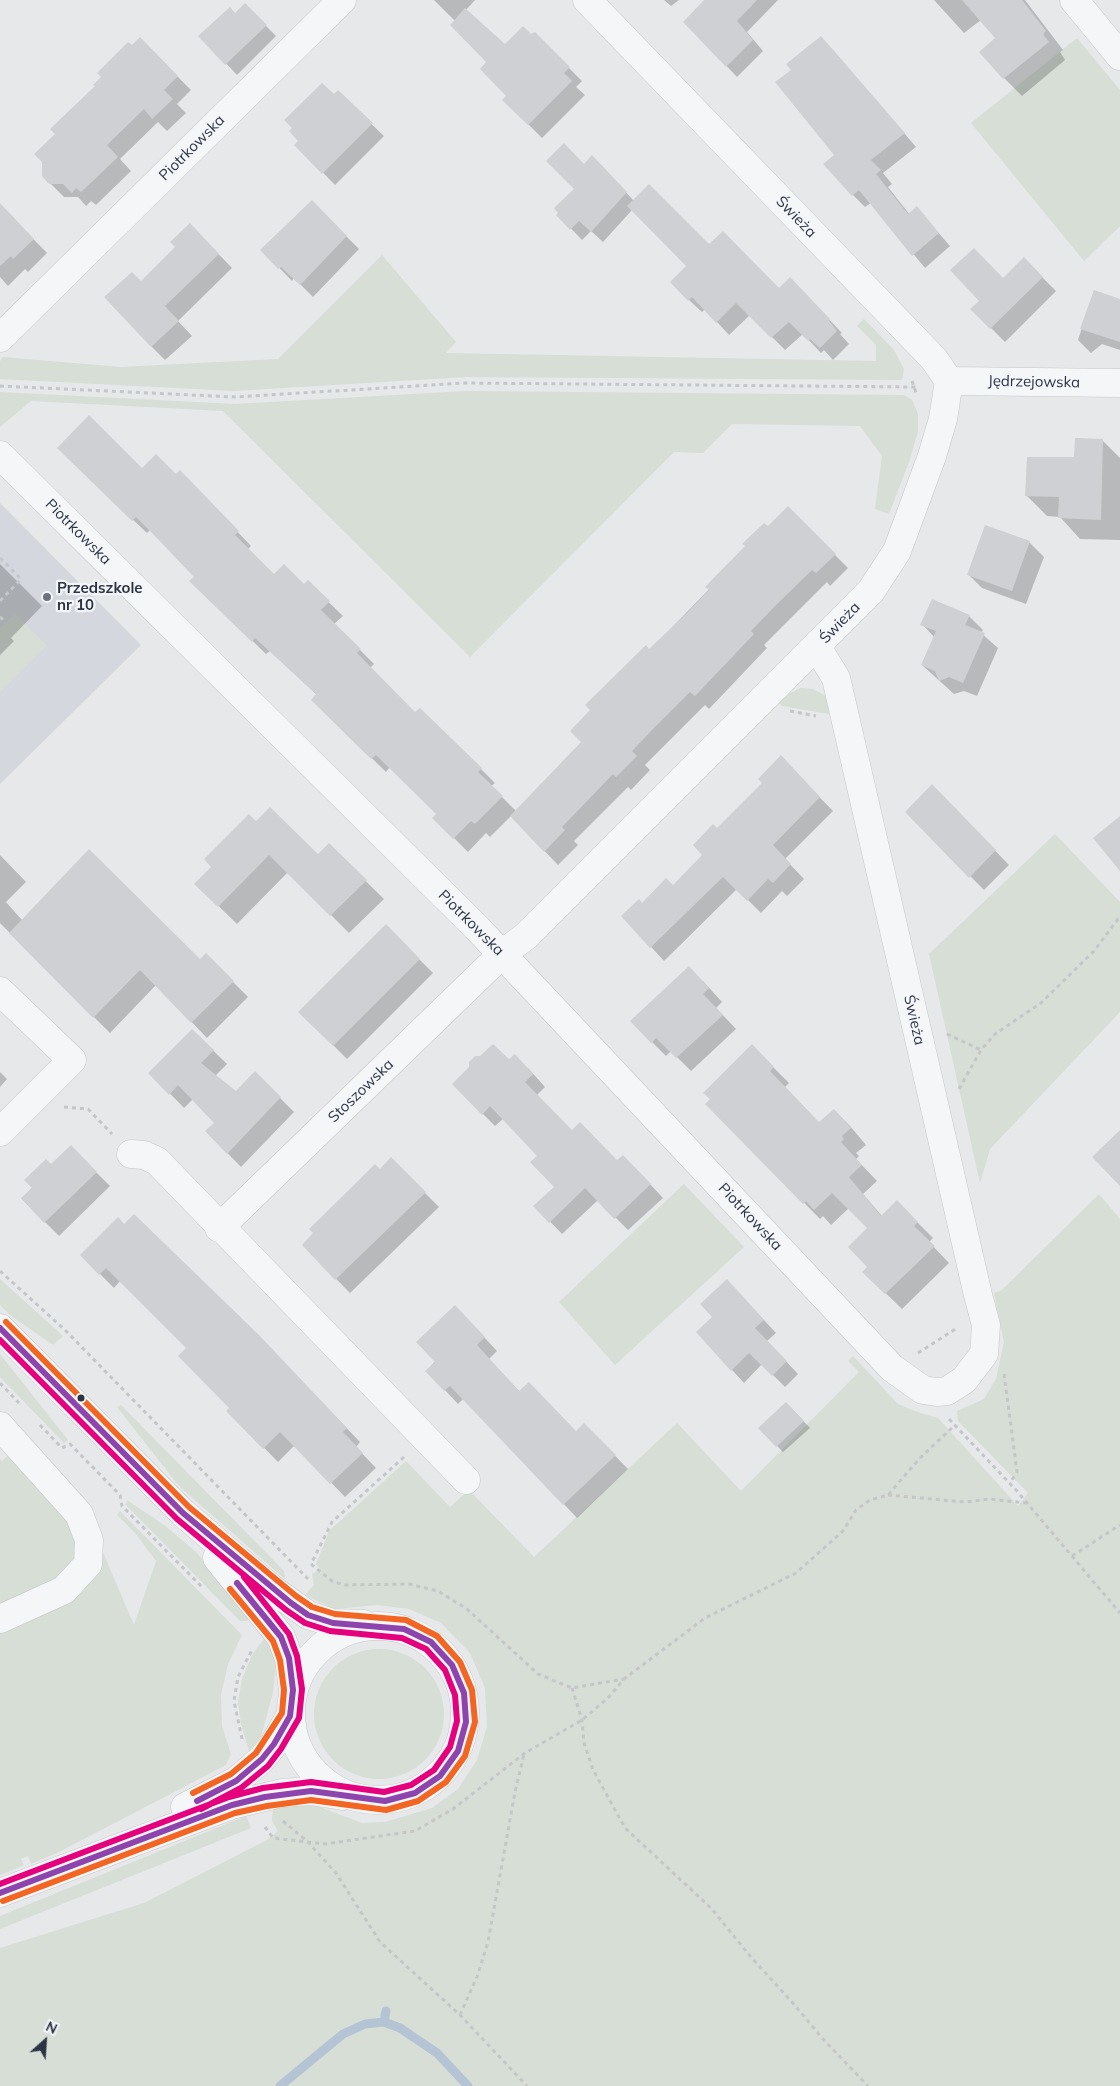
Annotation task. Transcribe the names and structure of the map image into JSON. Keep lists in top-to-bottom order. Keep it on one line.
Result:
{"streets":{"street":["Piotrkowska","Świeża","Jędrzejowska","Stoszowska"]},"crossings":[["Piotrkowska","Stoszowska"],["Świeża","Jędrzejowska"],["Świeża","Stoszowska"]],"places":["Przedszkole nr 10"],"north":"top right"}
